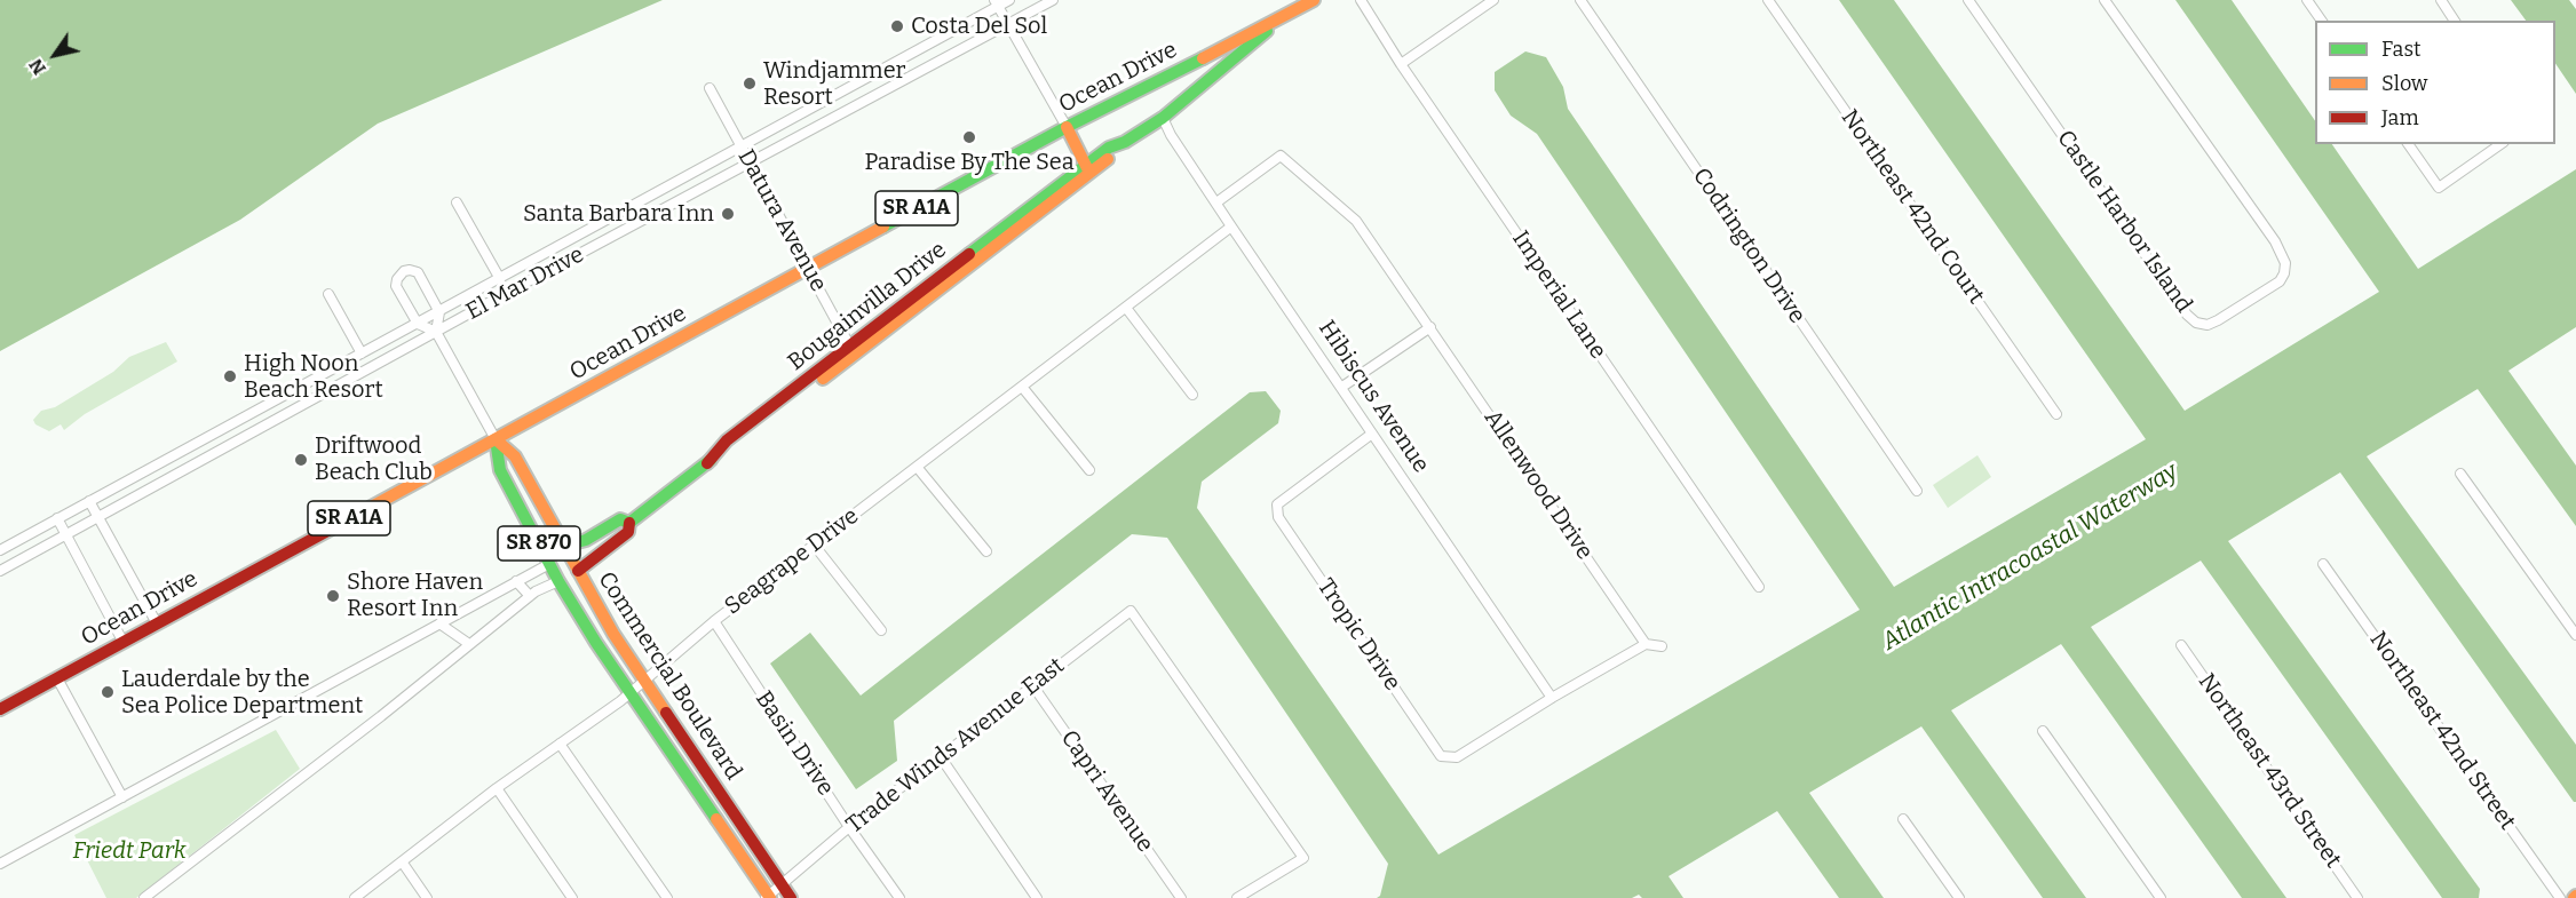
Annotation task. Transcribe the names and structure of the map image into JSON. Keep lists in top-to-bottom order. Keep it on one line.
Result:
{"streets":{"main road":["Ocean Drive","SR A1A","Bougainvilla Drive","SR 870","Commercial Boulevard"],"street":["Northeast 42nd Court","Datura Avenue","Castle Harbor Island","Codrington Drive","El Mar Drive","Imperial Lane","Hibiscus Avenue","Allenwood Drive","Seagrape Drive","Tropic Drive","Northeast 42nd Street","Basin Drive","Trade Winds Avenue East","Northeast 43rd Street","Capri Avenue"]},"crossings":[["Ocean Drive","SR A1A"],["Ocean Drive","Datura Avenue"],["Ocean Drive","Bougainvilla Drive"],["Ocean Drive","Commercial Boulevard"],["SR A1A","Bougainvilla Drive"],["Datura Avenue","El Mar Drive"],["Datura Avenue","Bougainvilla Drive"],["El Mar Drive","Commercial Boulevard"],["Bougainvilla Drive","Hibiscus Avenue"],["Bougainvilla Drive","Commercial Boulevard"],["Hibiscus Avenue","Allenwood Drive"],["Hibiscus Avenue","Seagrape Drive"],["Hibiscus Avenue","Tropic Drive"],["Seagrape Drive","Commercial Boulevard"],["Seagrape Drive","Basin Drive"],["Commercial Boulevard","Trade Winds Avenue East"],["Basin Drive","Trade Winds Avenue East"],["Trade Winds Avenue East","Capri Avenue"]],"water":["Atlantic Intracoastal Waterway"],"parks":["Friedt Park"],"places":["Costa Del Sol","Windjammer Resort","Paradise By The Sea","Santa Barbara Inn","High Noon Beach Resort","Driftwood Beach Club","Shore Haven Resort Inn","Lauderdale by the Sea Police Department"],"legend":["Fast","Slow","Jam"],"north":"bottom left"}
